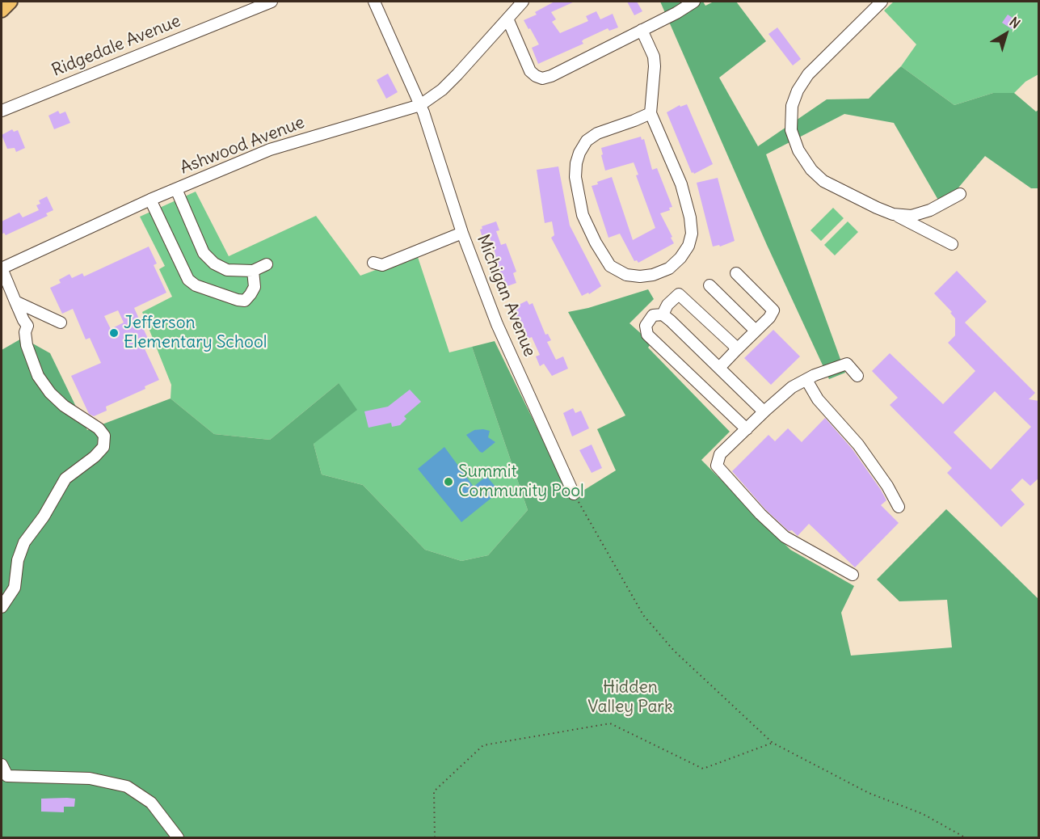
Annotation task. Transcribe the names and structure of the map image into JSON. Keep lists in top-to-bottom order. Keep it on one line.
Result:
{"streets":{"street":["Ridgedale Avenue","Ashwood Avenue","Michigan Avenue"]},"crossings":[["Ashwood Avenue","Michigan Avenue"]],"parks":["Hidden Valley Park"],"places":["Jefferson Elementary School","Summit Community Pool"],"north":"top right"}
